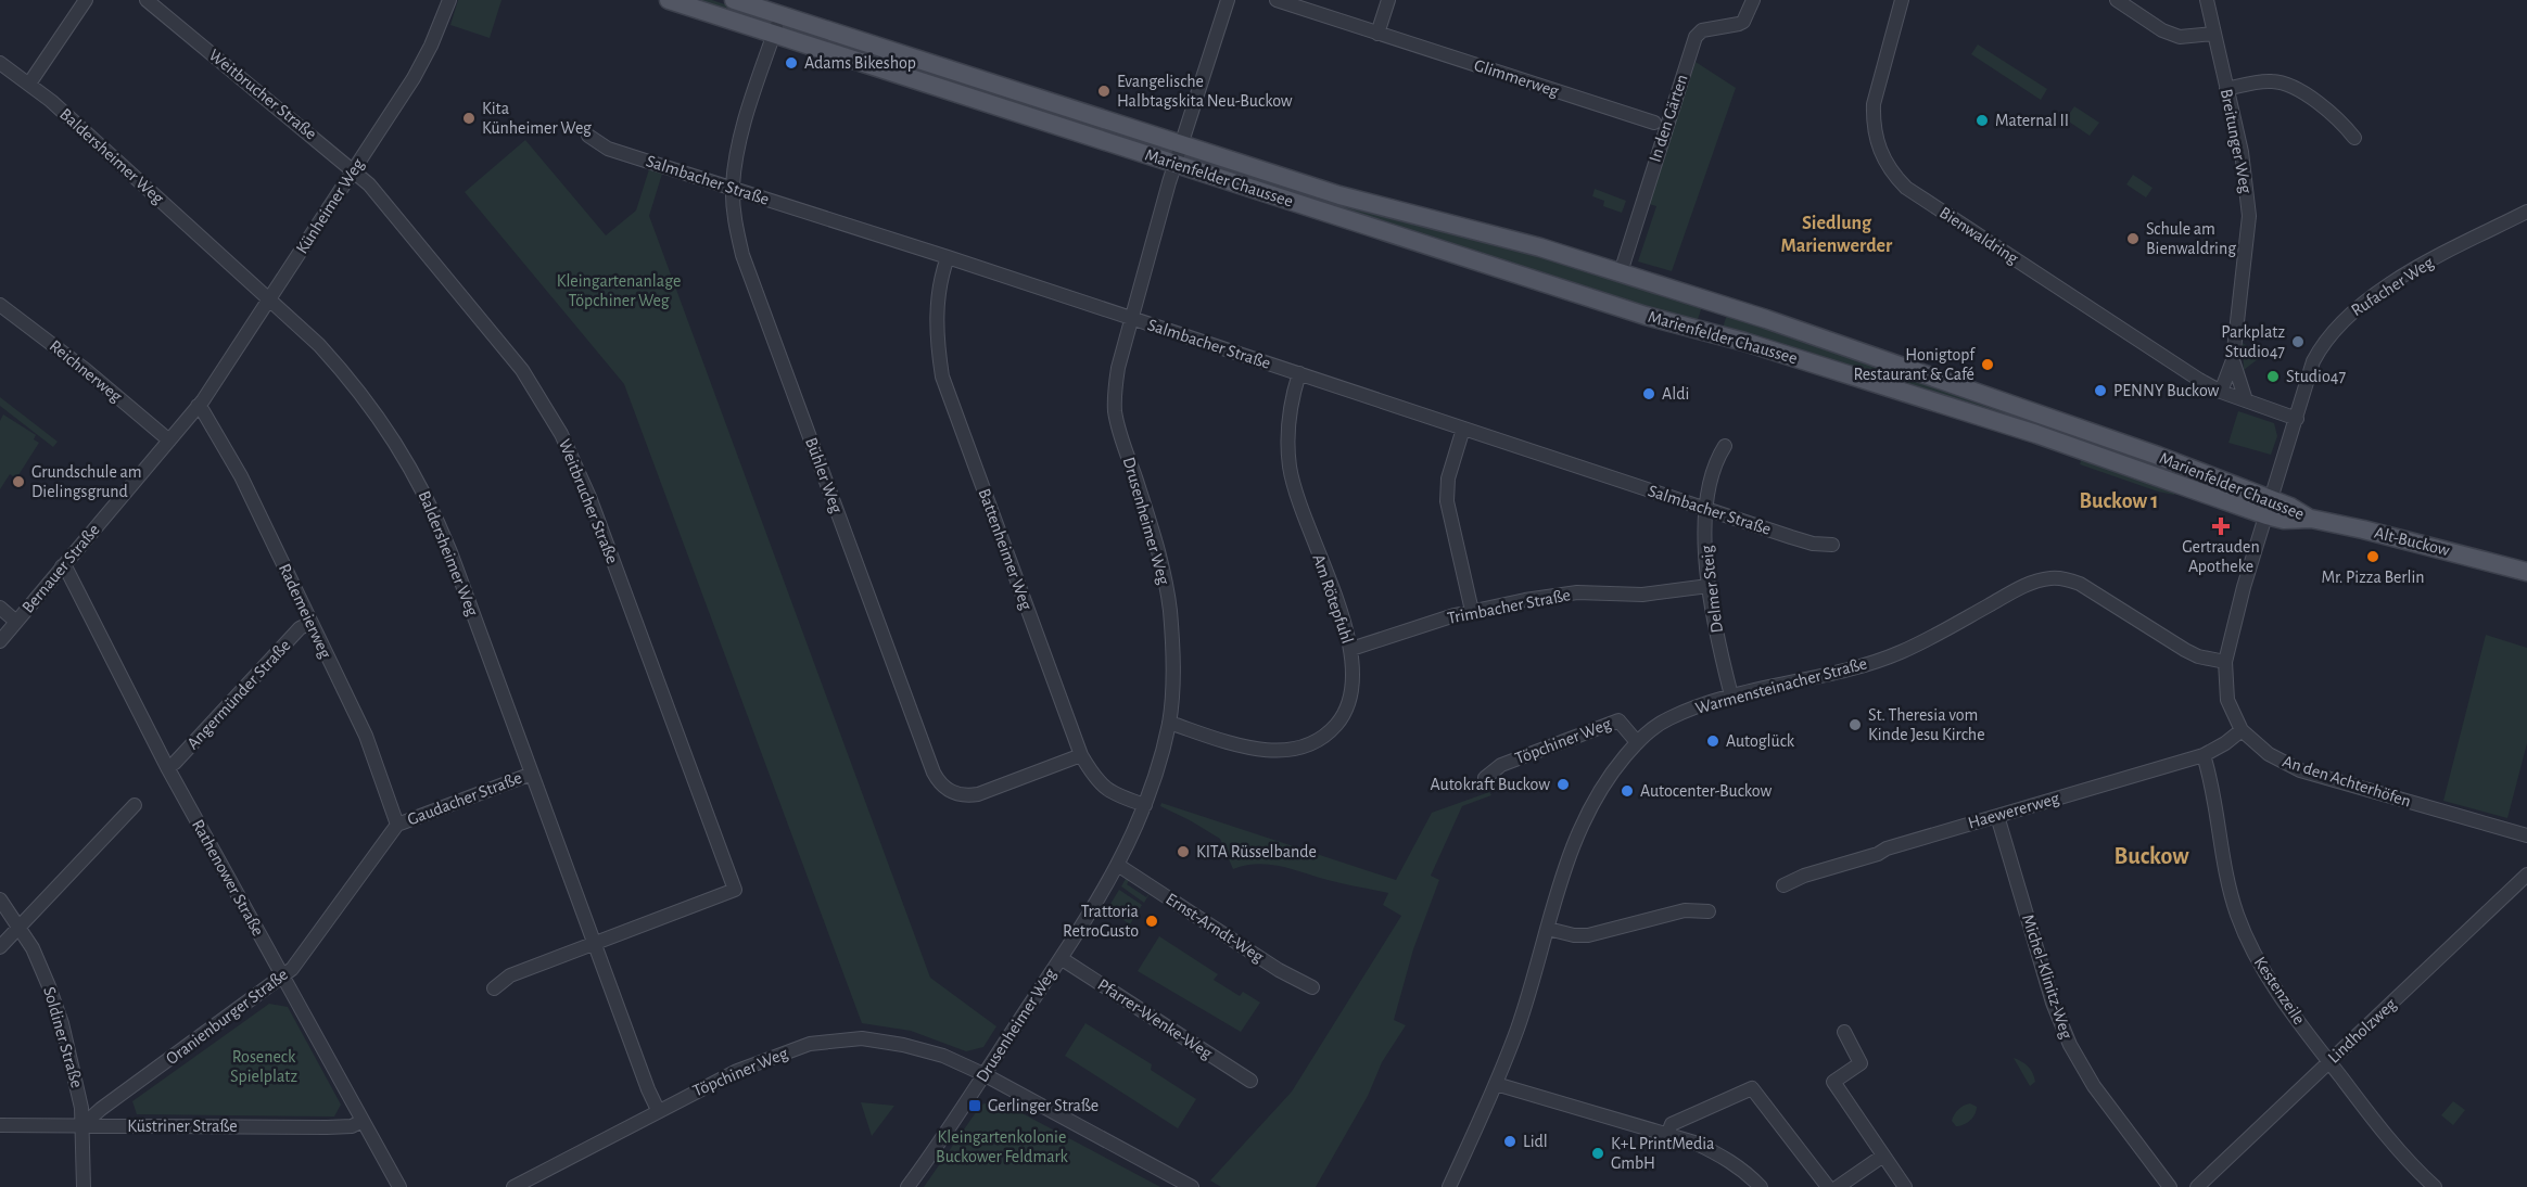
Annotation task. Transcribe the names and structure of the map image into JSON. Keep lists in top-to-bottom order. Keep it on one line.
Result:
{"streets":{"main road":["Marienfelder Chaussee","Alt-Buckow"],"street":["Glimmerweg","Weitbrucher Straße","In den Gärten","Breitunger Weg","Baldersheimer Weg","Salmbacher Straße","Künheimer Weg","Bienwaldring","Rufacher Weg","Reichnerweg","Bühler Weg","Drusenheimer Weg","Battenheimer Weg","Bernauer Straße","Delmer Steig","Am Rötepfuhl","Trimbacher Straße","Rademeierweg","Warmensteinacher Straße","Angermünder Straße","Töpchiner Weg","An den Achterhöfen","Gaudacher Straße","Haewererweg","Rathenower Straße","Ernst-Arndt-Weg","Michel-Klinitz-Weg","Kestenzeile","Oranienburger Straße","Pfarrer-Wenke-Weg","Lindholzweg","Soldiner Straße","Küstriner Straße"]},"crossings":[["Weitbrucher Straße","Baldersheimer Weg"],["Weitbrucher Straße","Künheimer Weg"],["In den Gärten","Marienfelder Chaussee"],["Breitunger Weg","Bienwaldring"],["Baldersheimer Weg","Künheimer Weg"],["Baldersheimer Weg","Töpchiner Weg"],["Baldersheimer Weg","Gaudacher Straße"],["Marienfelder Chaussee","Rufacher Weg"],["Marienfelder Chaussee","Bühler Weg"],["Marienfelder Chaussee","Drusenheimer Weg"],["Marienfelder Chaussee","Alt-Buckow"],["Marienfelder Chaussee","An den Achterhöfen"],["Salmbacher Straße","Bühler Weg"],["Salmbacher Straße","Drusenheimer Weg"],["Salmbacher Straße","Battenheimer Weg"],["Salmbacher Straße","Delmer Steig"],["Salmbacher Straße","Am Rötepfuhl"],["Künheimer Weg","Bernauer Straße"],["Künheimer Weg","Rademeierweg"],["Rufacher Weg","An den Achterhöfen"],["Reichnerweg","Bernauer Straße"],["Bühler Weg","Battenheimer Weg"],["Drusenheimer Weg","Battenheimer Weg"],["Drusenheimer Weg","Am Rötepfuhl"],["Drusenheimer Weg","Töpchiner Weg"],["Drusenheimer Weg","Ernst-Arndt-Weg"],["Drusenheimer Weg","Pfarrer-Wenke-Weg"],["Bernauer Straße","Rademeierweg"],["Bernauer Straße","Rathenower Straße"],["Delmer Steig","Trimbacher Straße"],["Delmer Steig","Warmensteinacher Straße"],["Am Rötepfuhl","Trimbacher Straße"],["Rademeierweg","Angermünder Straße"],["Rademeierweg","Gaudacher Straße"],["Rademeierweg","Oranienburger Straße"],["Warmensteinacher Straße","Töpchiner Weg"],["Warmensteinacher Straße","An den Achterhöfen"],["Angermünder Straße","Rathenower Straße"],["An den Achterhöfen","Haewererweg"],["Gaudacher Straße","Oranienburger Straße"],["Haewererweg","Michel-Klinitz-Weg"],["Haewererweg","Kestenzeile"],["Rathenower Straße","Oranienburger Straße"],["Rathenower Straße","Küstriner Straße"],["Kestenzeile","Lindholzweg"],["Oranienburger Straße","Soldiner Straße"],["Oranienburger Straße","Küstriner Straße"],["Soldiner Straße","Küstriner Straße"]],"districts":["Siedlung Marienwerder","Buckow 1","Buckow"],"parks":["Kleingartenanlage Töpchiner Weg","Roseneck Spielplatz","Kleingartenkolonie Buckower Feldmark"],"places":{"other":["Adams Bikeshop","Evangelische Halbtagskita Neu-Buckow","Kita Künheimer Weg","Maternal II","Schule am Bienwaldring","Parkplatz Studio47","Honigtopf Restaurant & Café","Studio47","PENNY Buckow","Aldi","Grundschule am Dielingsgrund","Mr. Pizza Berlin","St. Theresia vom Kinde Jesu Kirche","Autoglück","Autokraft Buckow","Autocenter-Buckow","KITA Rüsselbande","Trattoria RetroGusto","Lidl","K+L PrintMedia GmbH"],"health":["Gertrauden Apotheke"],"transit":["Gerlinger Straße"]}}
